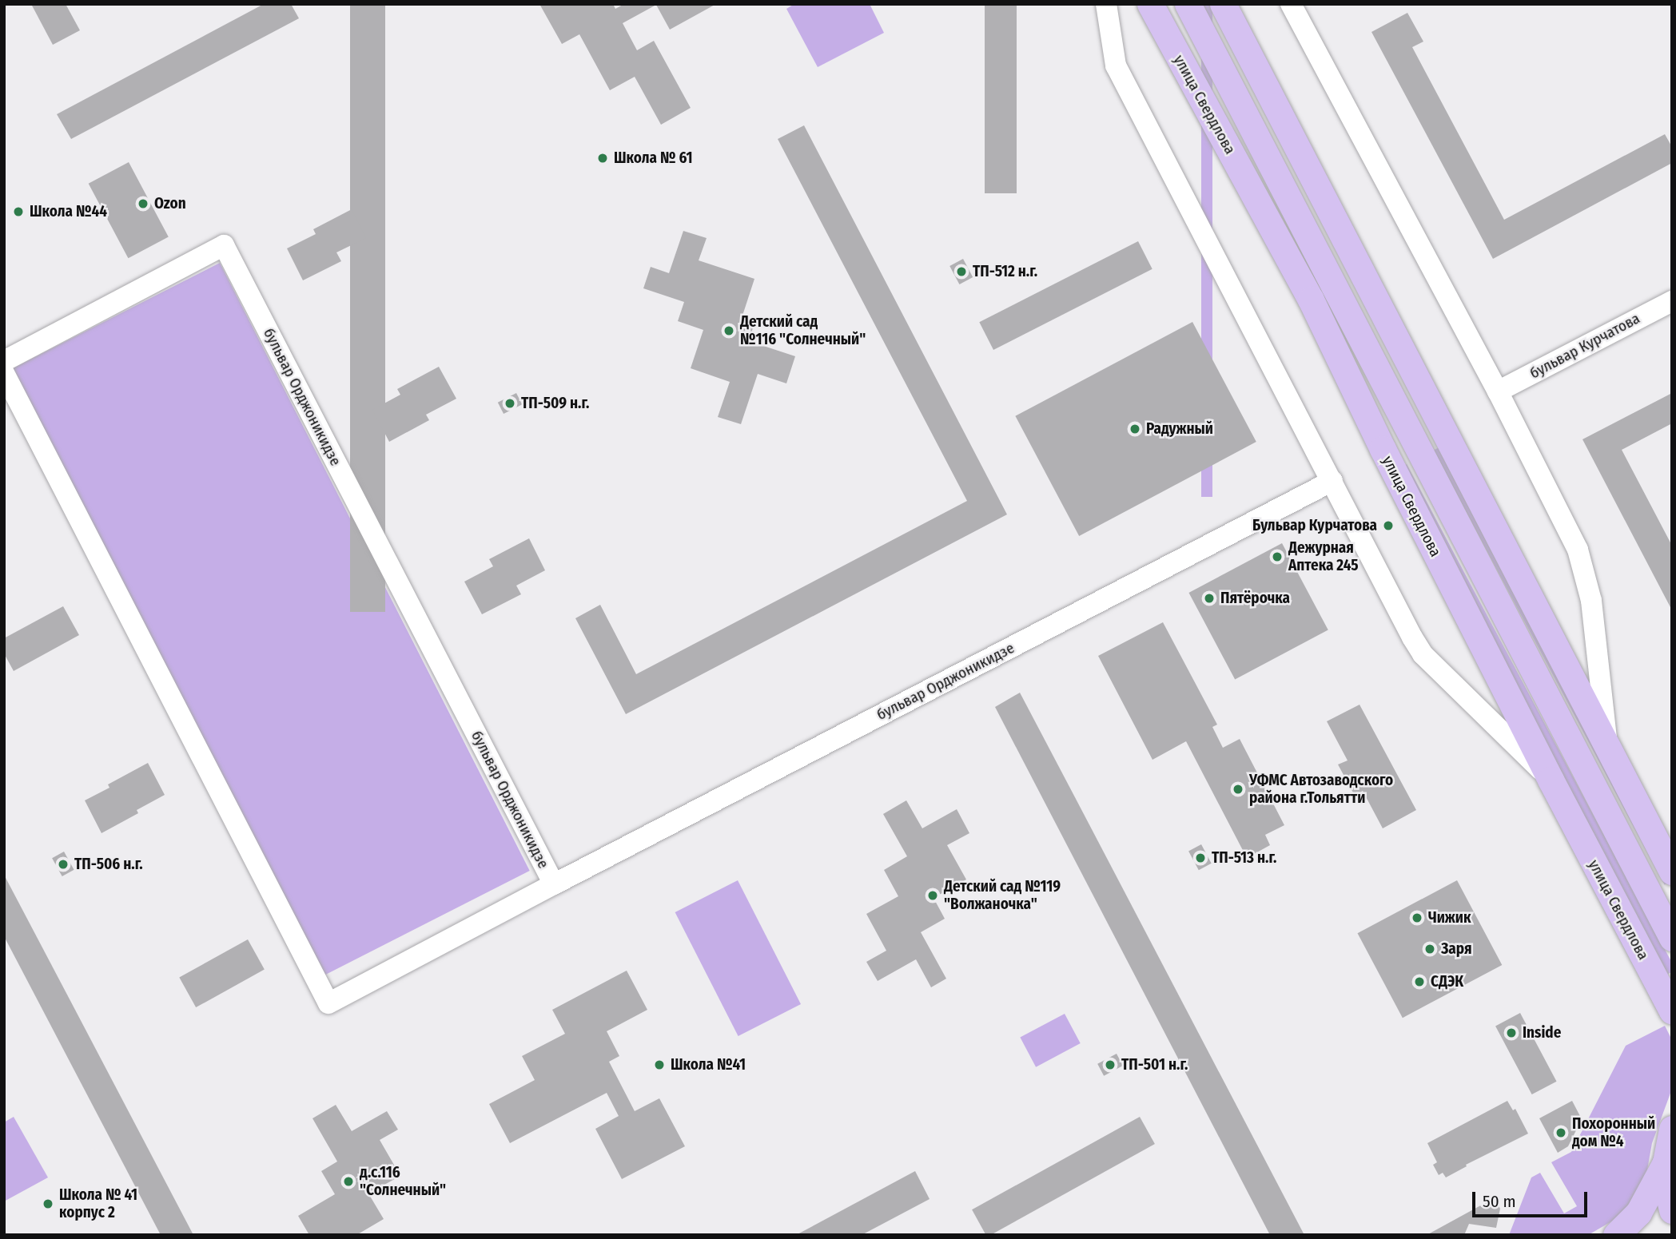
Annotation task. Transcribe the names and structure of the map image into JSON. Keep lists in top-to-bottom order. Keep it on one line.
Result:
{"streets":{"main road":["улица Свердлова"],"street":["бульвар Курчатова","бульвар Орджоникидзе"]},"places":["Школа № 61","Ozon","Школа №44","ТП-512 н.г.","Детский сад №116 \"Солнечный\"","ТП-509 н.г.","Радужный","Бульвар Курчатова","Дежурная Аптека 245","Пятёрочка","УФМС Автозаводского района г.Тольятти","ТП-513 н.г.","ТП-506 н.г.","Детский сад №119 \"Волжаночка\"","Чижик","Заря","СДЭК","Inside","Школа №41","ТП-501 н.г.","Похоронный дом №4","д.с.116 \"Солнечный\"","Школа № 41 корпус 2"],"scale_bar":"50 m"}
